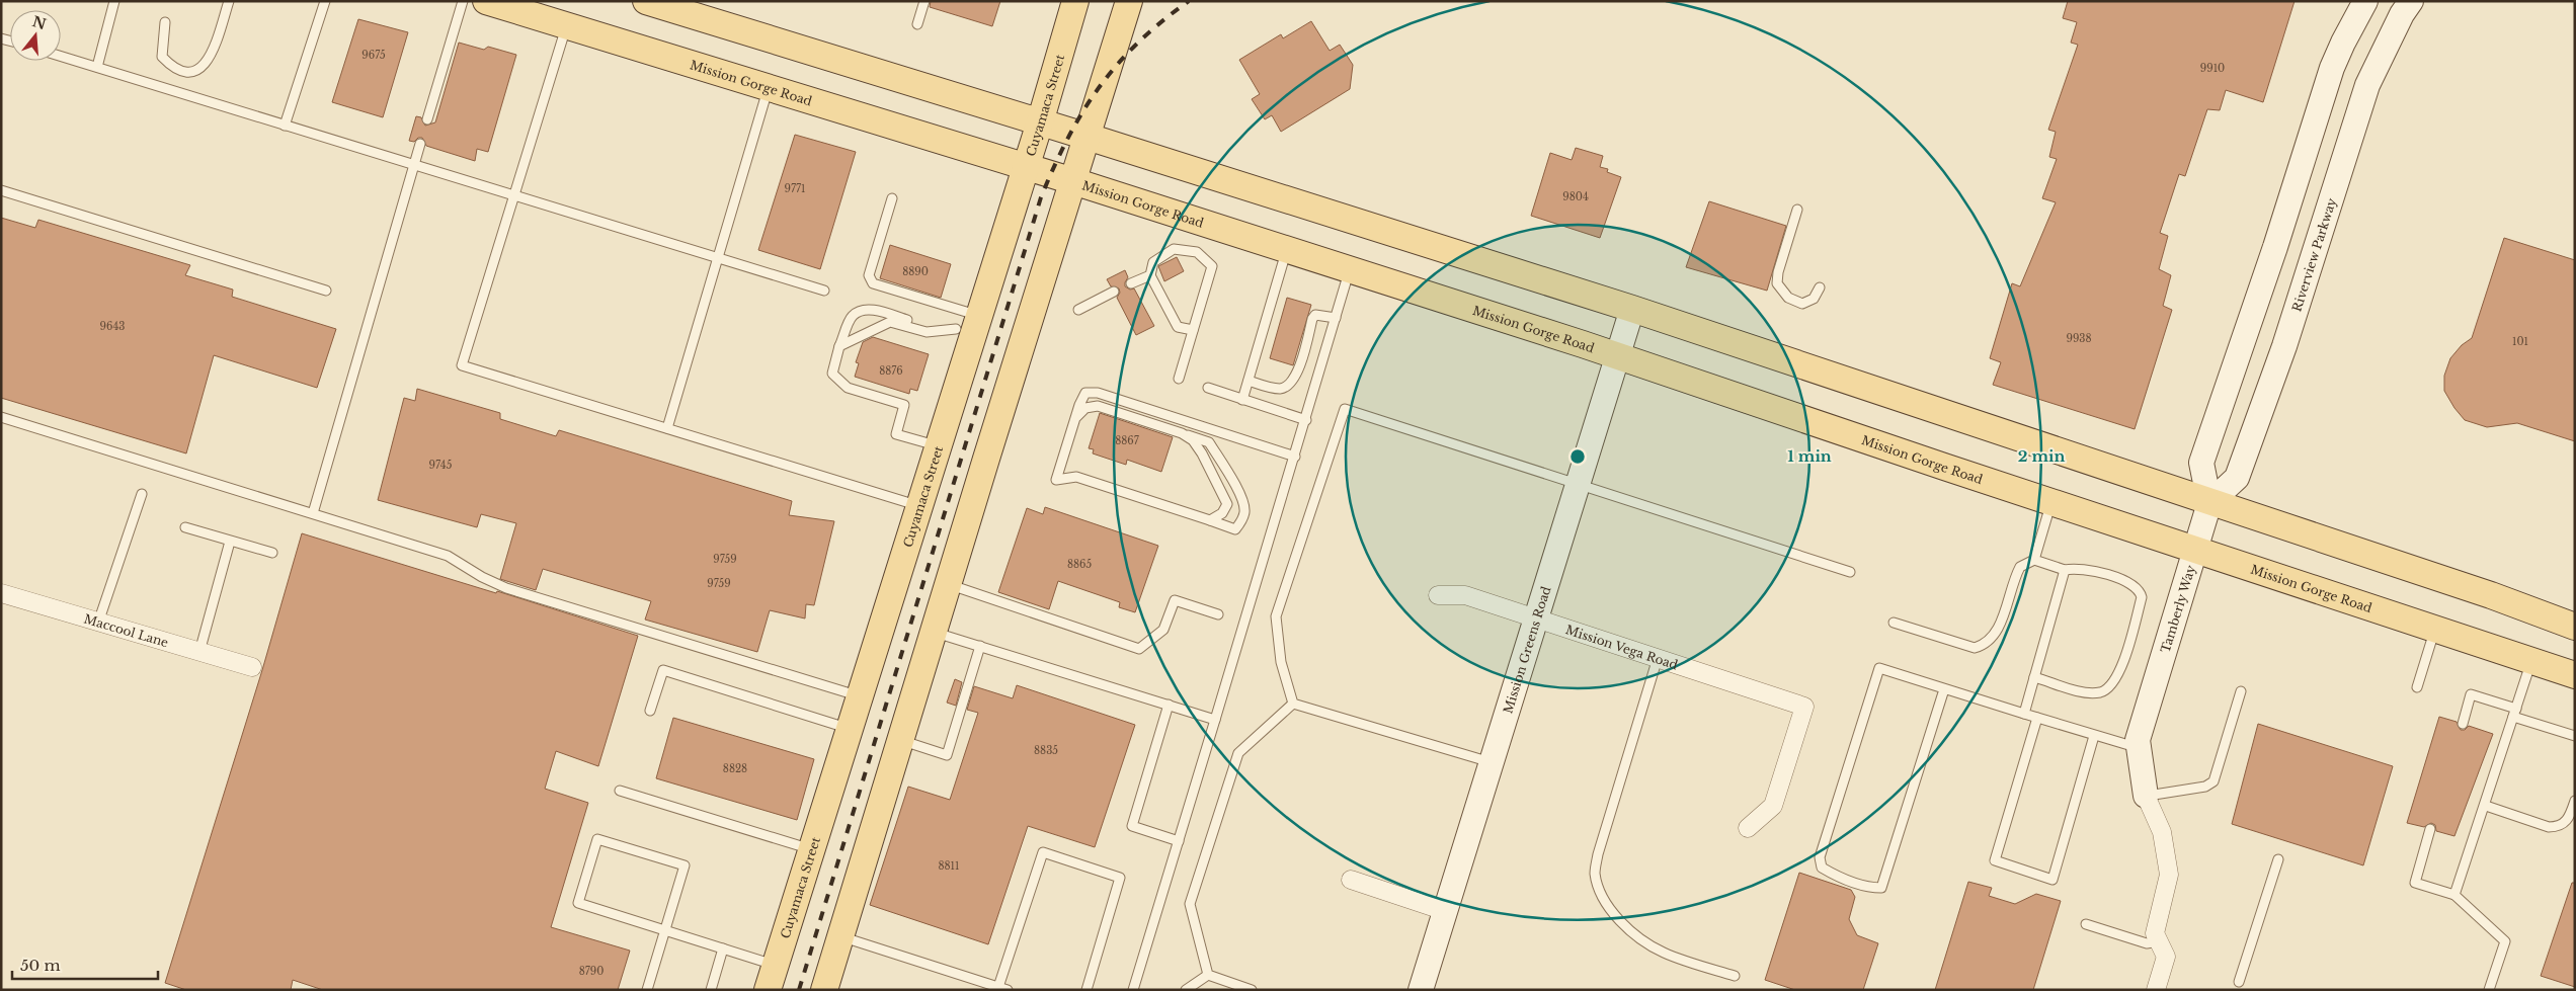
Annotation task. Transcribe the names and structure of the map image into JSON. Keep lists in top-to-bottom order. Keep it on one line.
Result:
{"streets":{"main road":["Mission Gorge Road","Cuyamaca Street","Riverview Parkway","Tamberly Way","Mission Greens Road"],"street":["Maccool Lane","Mission Vega Road"]},"crossings":[["Mission Gorge Road","Cuyamaca Street"],["Mission Gorge Road","Tamberly Way"],["Mission Gorge Road","Mission Greens Road"],["Mission Vega Road","Mission Greens Road"]],"house_numbers":["9675","9910","9771","9804","8890","9643","9938","101","8876","8867","9745","9759","8865","9759","8835","8828","8811","8790"],"scale_bar":"50 m","north":"top","rings":["1 min","2 min"]}
